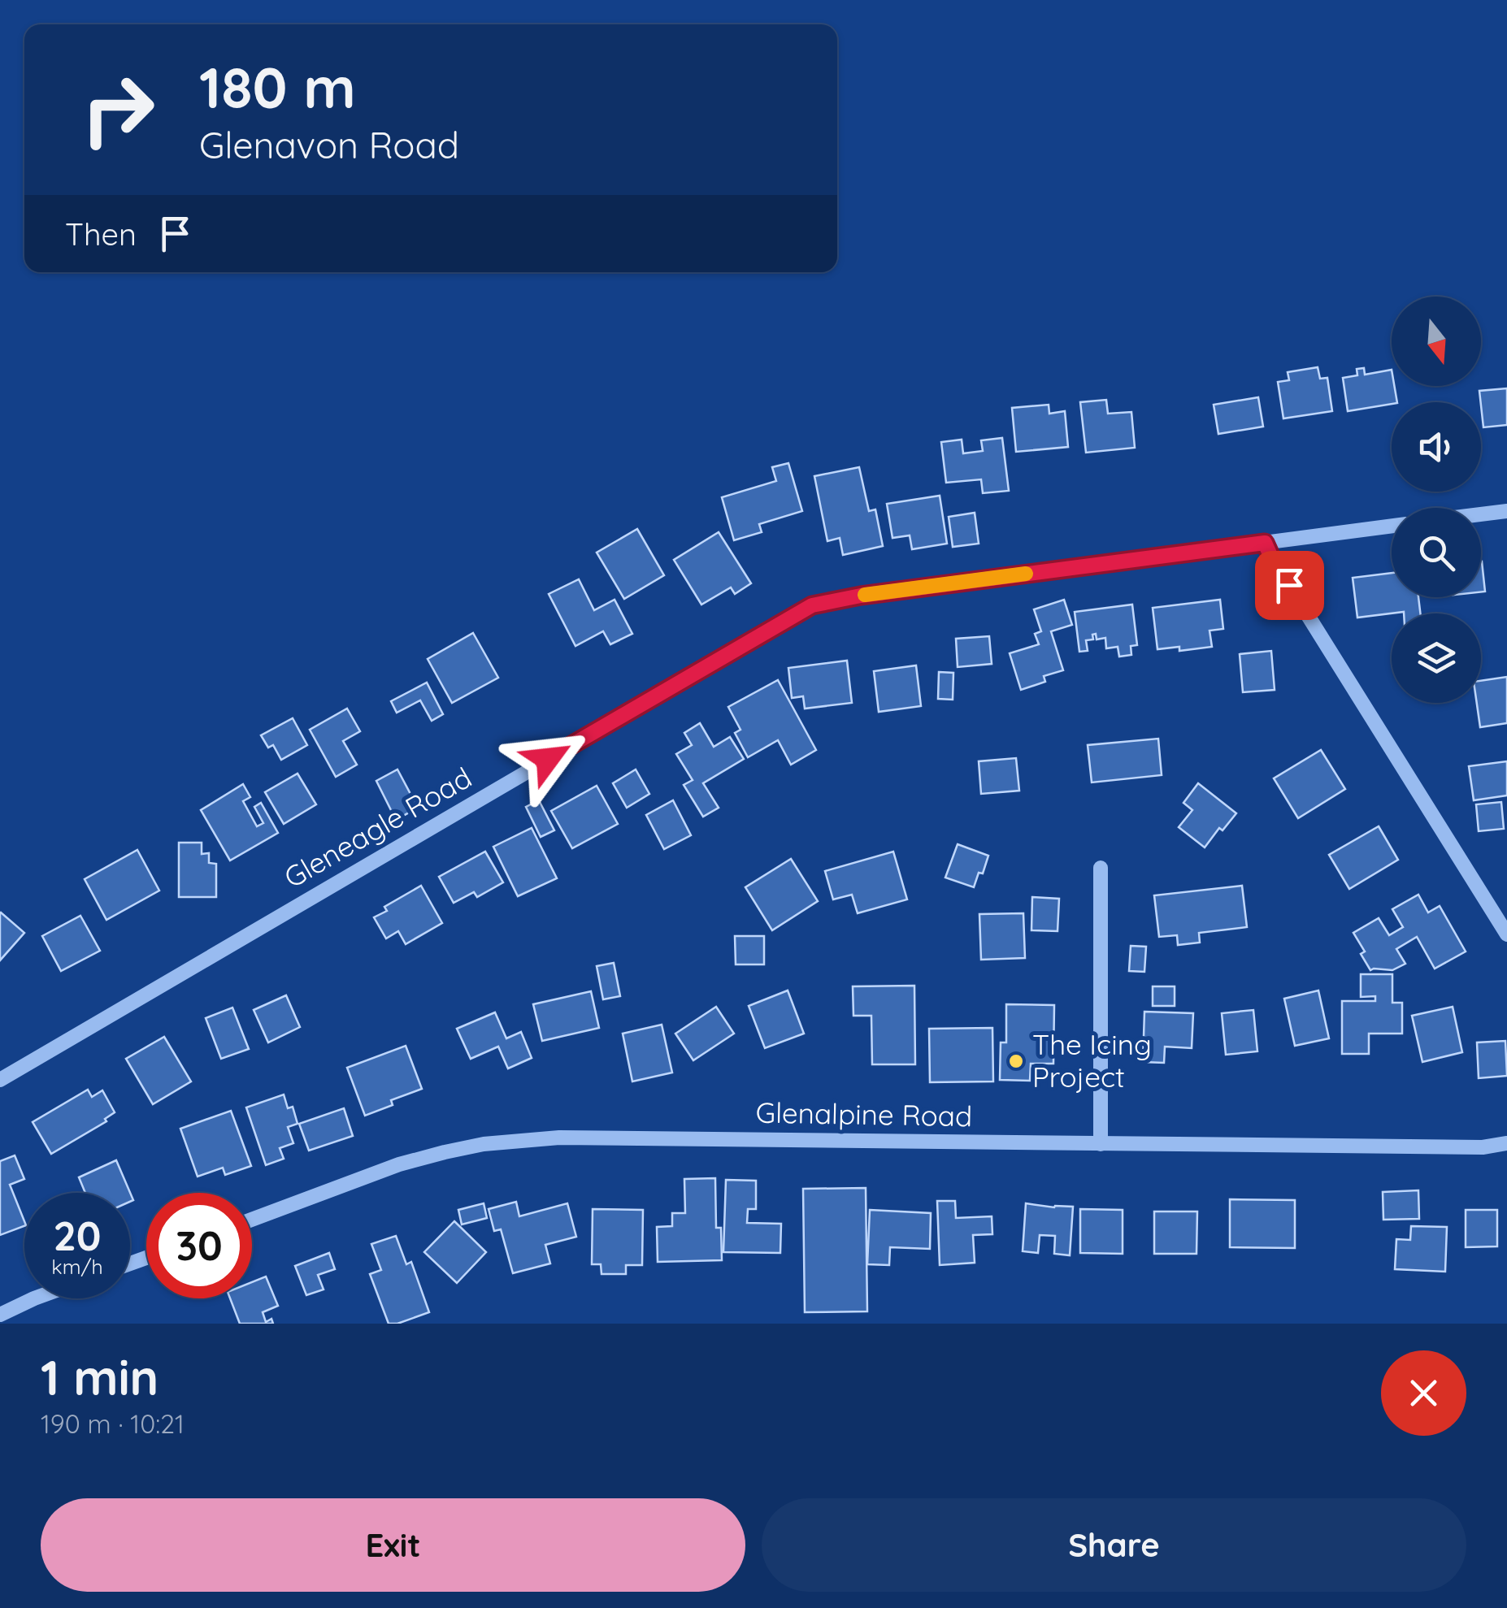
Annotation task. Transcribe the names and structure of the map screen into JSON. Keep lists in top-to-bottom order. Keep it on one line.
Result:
{"streets":{"street":["Gleneagle Road","Glenalpine Road"]},"places":["The Icing Project"],"north":"bottom","page":{"turn":["180 m","Glenavon Road"],"then":"Then","speed":"20 km/h","limit":"30","heading":["1 min","190 m · 10:21"],"buttons":["Exit","Share"]}}
